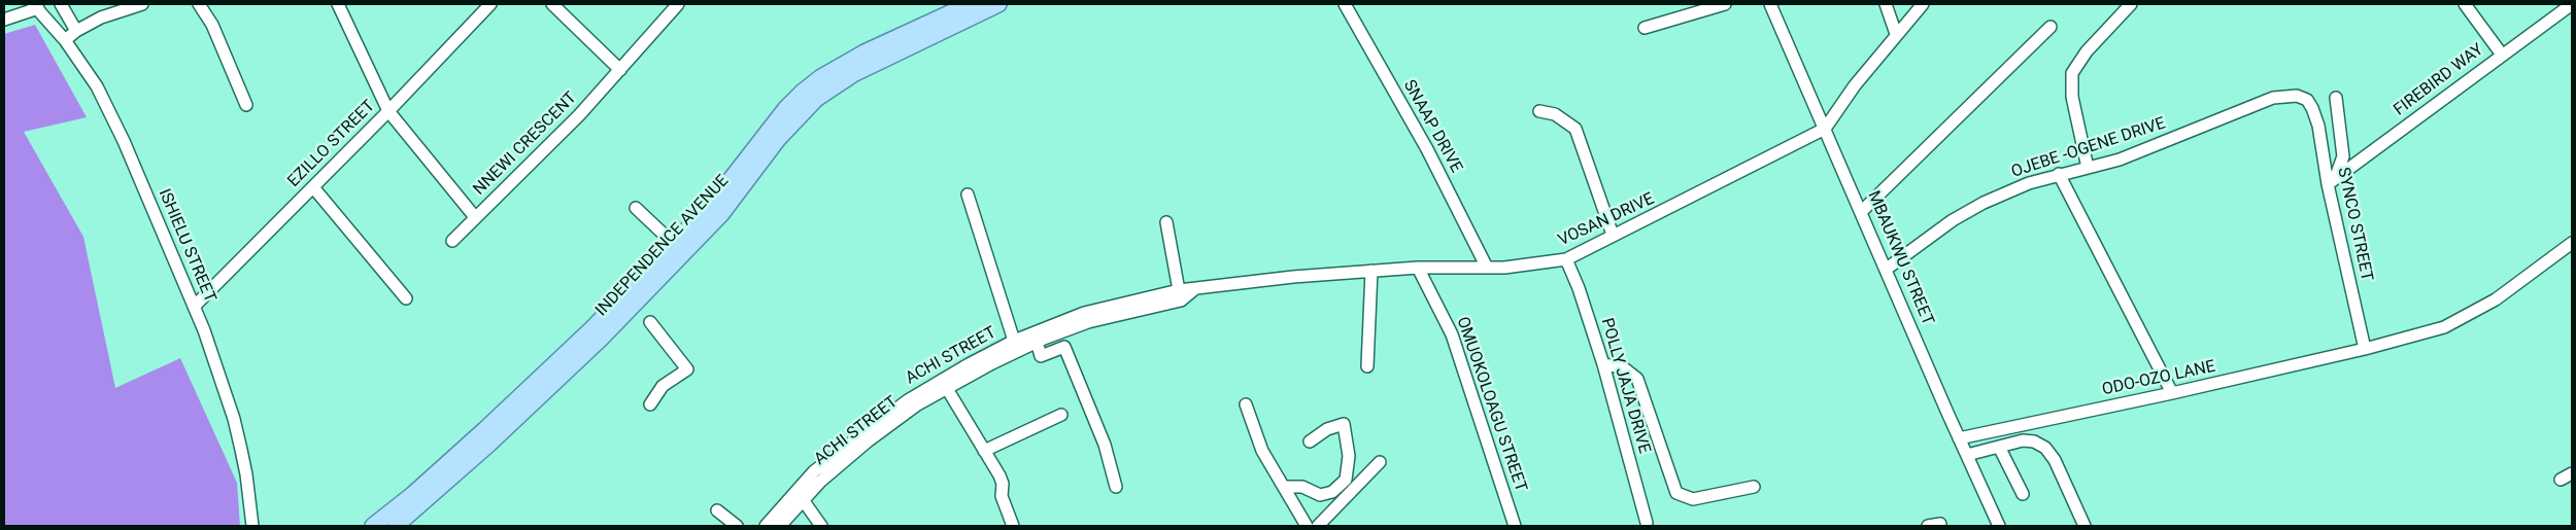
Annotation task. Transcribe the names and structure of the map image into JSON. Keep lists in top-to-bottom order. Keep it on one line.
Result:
{"streets":{"main road":["INDEPENDENCE AVENUE"],"street":["FIREBIRD WAY","SNAAP DRIVE","EZILLO STREET","NNEWI CRESCENT","OJEBE -OGENE DRIVE","VOSAN DRIVE","SYNCO STREET","ISHIELU STREET","MBAUKWU STREET","ACHI STREET","ODO-OZO LANE","POLLY JAJA DRIVE","OMUOKOLOAGU STREET"]},"crossings":[["FIREBIRD WAY","SYNCO STREET"],["SNAAP DRIVE","VOSAN DRIVE"],["EZILLO STREET","ISHIELU STREET"],["OJEBE -OGENE DRIVE","SYNCO STREET"],["OJEBE -OGENE DRIVE","MBAUKWU STREET"],["VOSAN DRIVE","MBAUKWU STREET"],["VOSAN DRIVE","ACHI STREET"],["VOSAN DRIVE","POLLY JAJA DRIVE"],["VOSAN DRIVE","OMUOKOLOAGU STREET"],["SYNCO STREET","ODO-OZO LANE"],["MBAUKWU STREET","ODO-OZO LANE"]]}
